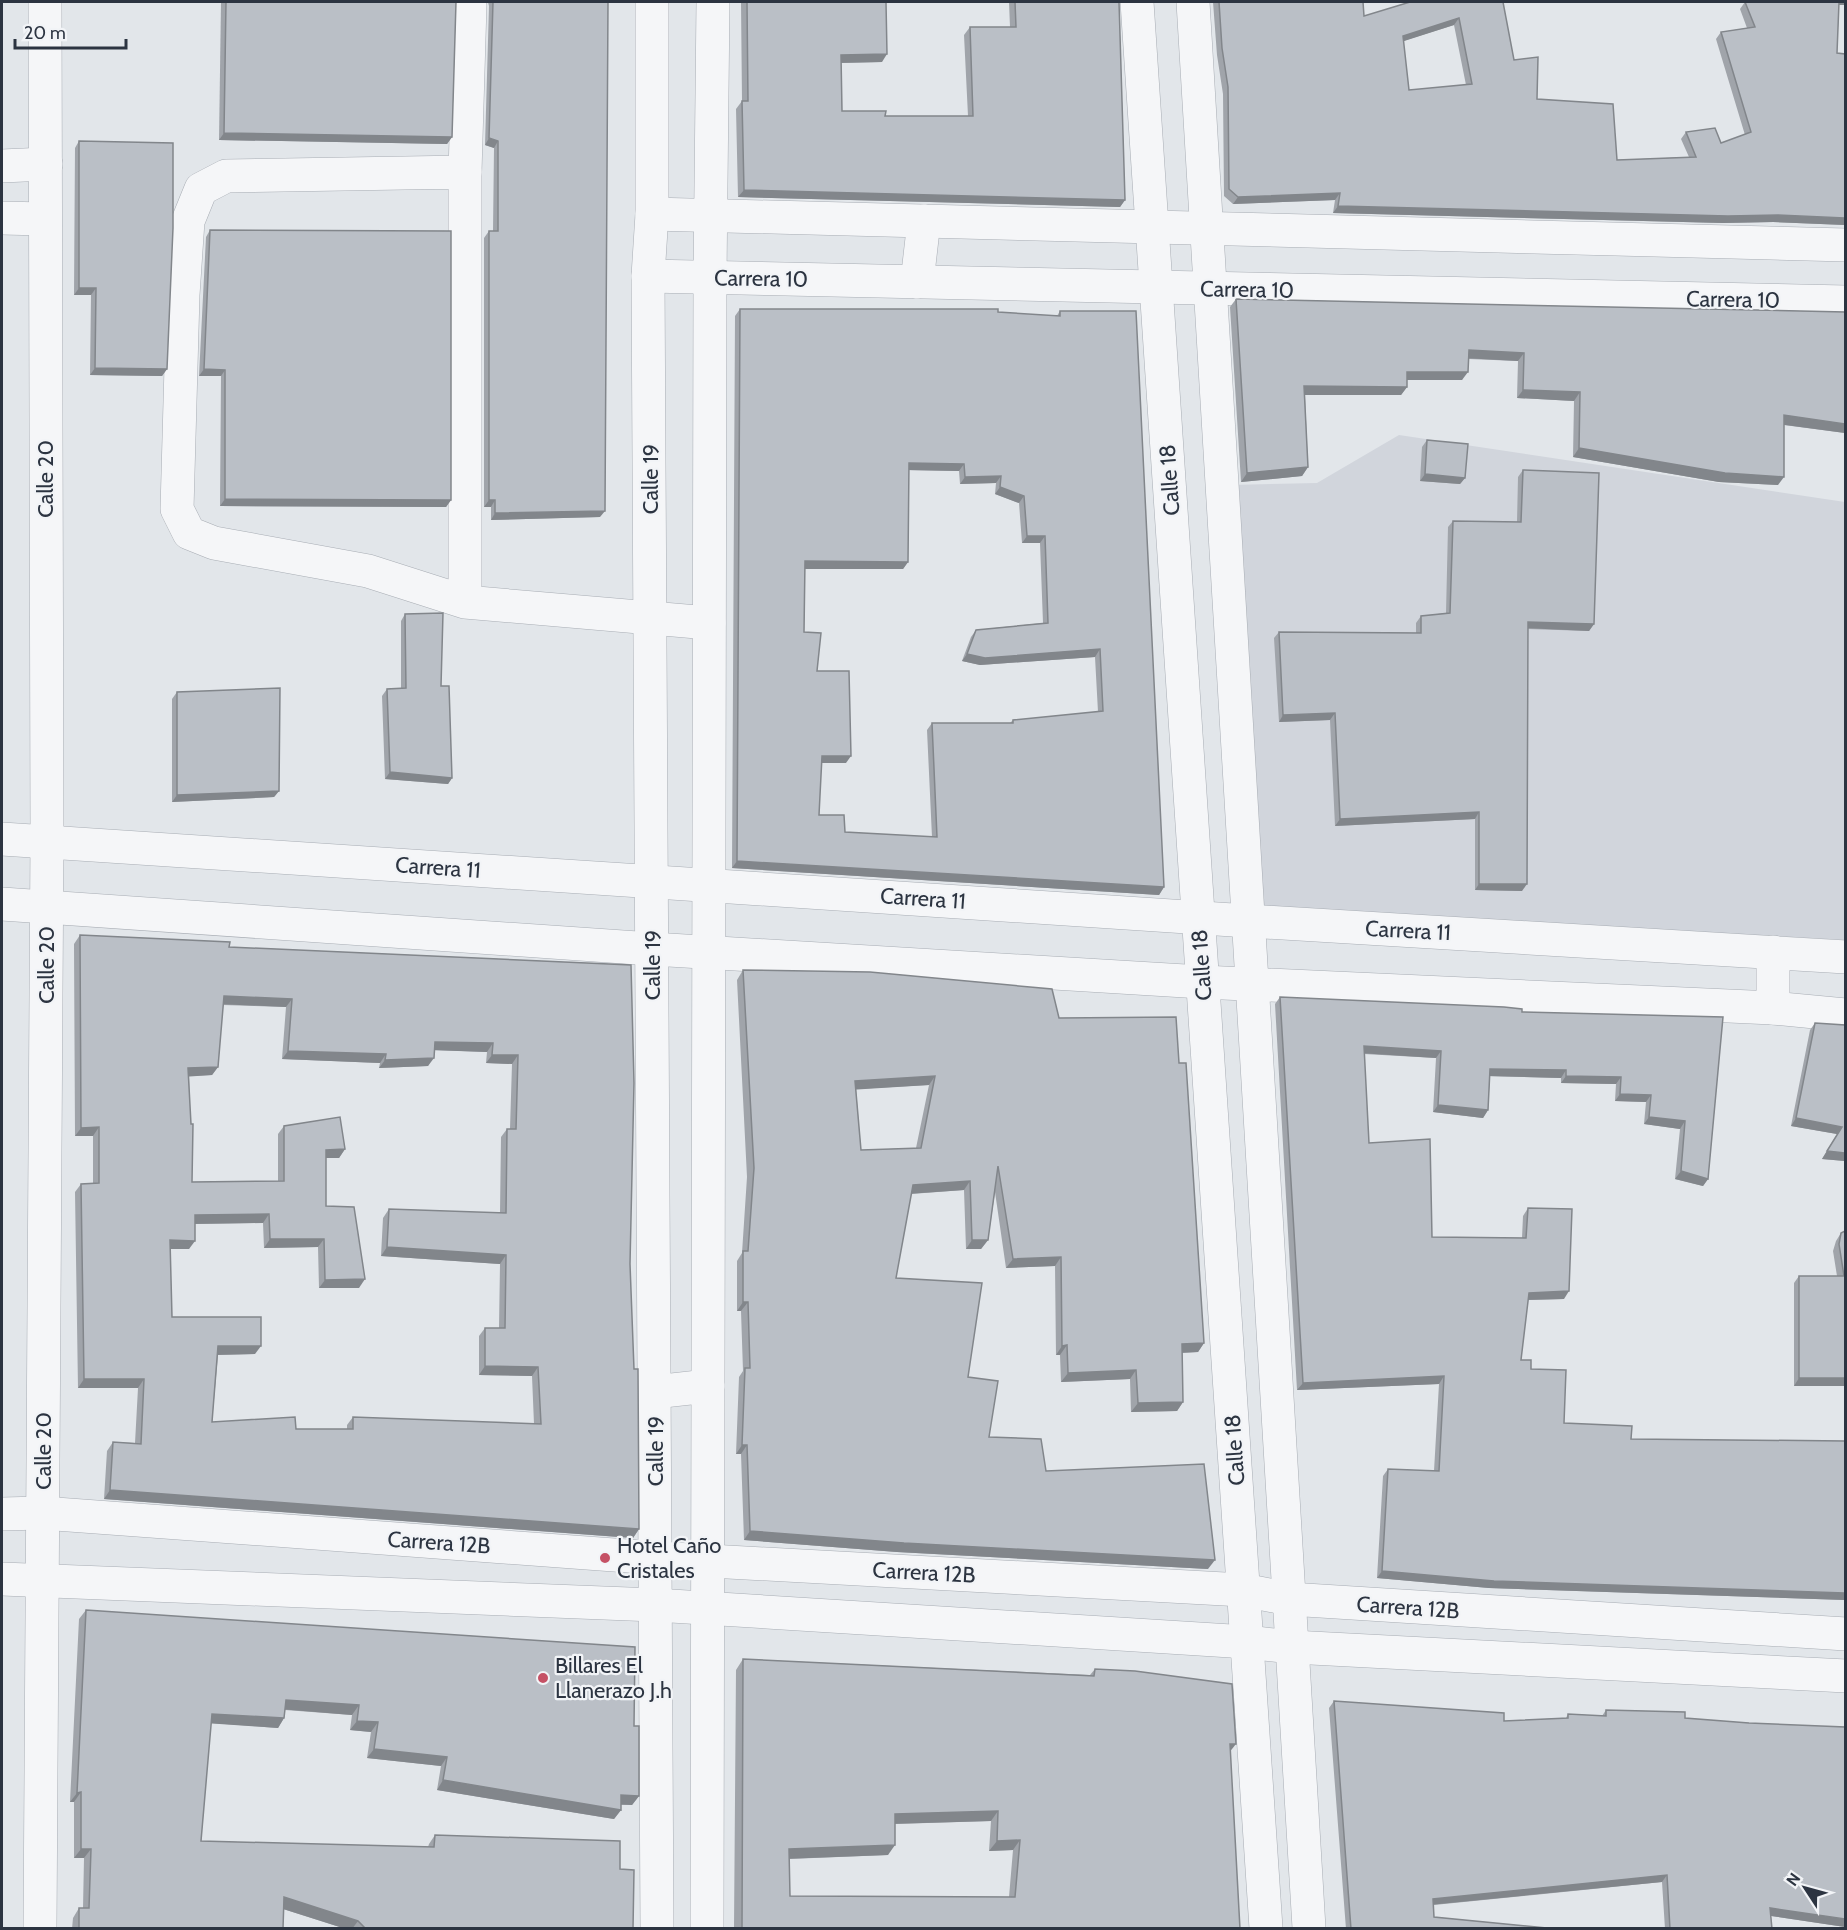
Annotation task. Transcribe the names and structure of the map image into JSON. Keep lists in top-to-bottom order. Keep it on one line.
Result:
{"streets":{"street":["Carrera 10","Calle 20","Calle 19","Calle 18","Carrera 11","Carrera 12B"]},"crossings":[["Carrera 10","Calle 19"],["Carrera 10","Calle 18"],["Calle 20","Carrera 11"],["Calle 20","Carrera 12B"],["Calle 19","Carrera 11"],["Calle 19","Carrera 12B"],["Calle 18","Carrera 11"],["Calle 18","Carrera 12B"]],"places":["Hotel Caño Cristales","Billares El Llanerazo J.h"],"scale_bar":"20 m","north":"top left"}
